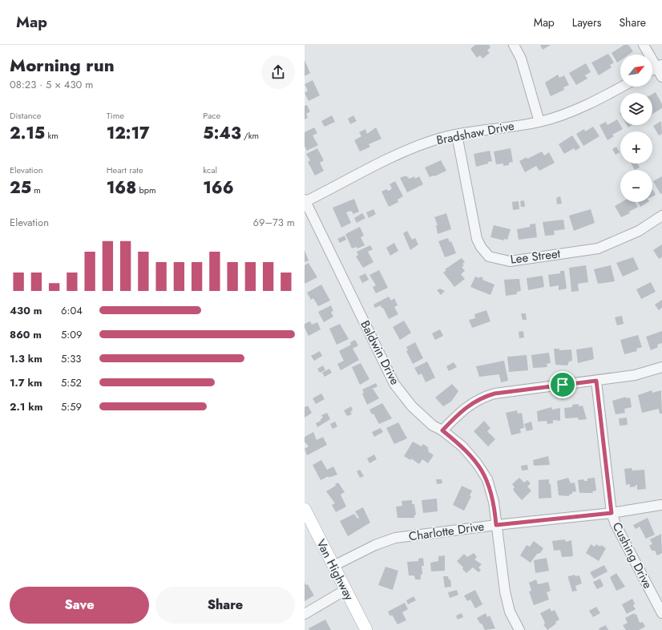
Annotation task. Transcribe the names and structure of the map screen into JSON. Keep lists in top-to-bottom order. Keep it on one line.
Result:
{"streets":{"main road":["Van Highway"],"street":["Bradshaw Drive","Lee Street","Baldwin Drive","Charlotte Drive","Cushing Drive"]},"crossings":[["Bradshaw Drive","Lee Street"],["Bradshaw Drive","Baldwin Drive"],["Baldwin Drive","Charlotte Drive"],["Charlotte Drive","Cushing Drive"],["Charlotte Drive","Van Highway"]],"north":"top right","page":{"header":"Map","nav":["Map","Layers","Share"],"heading":["Morning run","08:23 · 5 × 430 m"],"map_buttons":["+","−"],"stats":[["Distance","2.15 km"],["Time","12:17"],["Pace","5:43 /km"],["Elevation","25 m"],["Heart rate","168 bpm"],["kcal","166"]],"chart":["Elevation","69–73 m"],"list":[{"name":"430 m","note":"6:04"},{"name":"860 m","note":"5:09"},{"name":"1.3 km","note":"5:33"},{"name":"1.7 km","note":"5:52"},{"name":"2.1 km","note":"5:59"}],"buttons":["Save","Share"]}}
